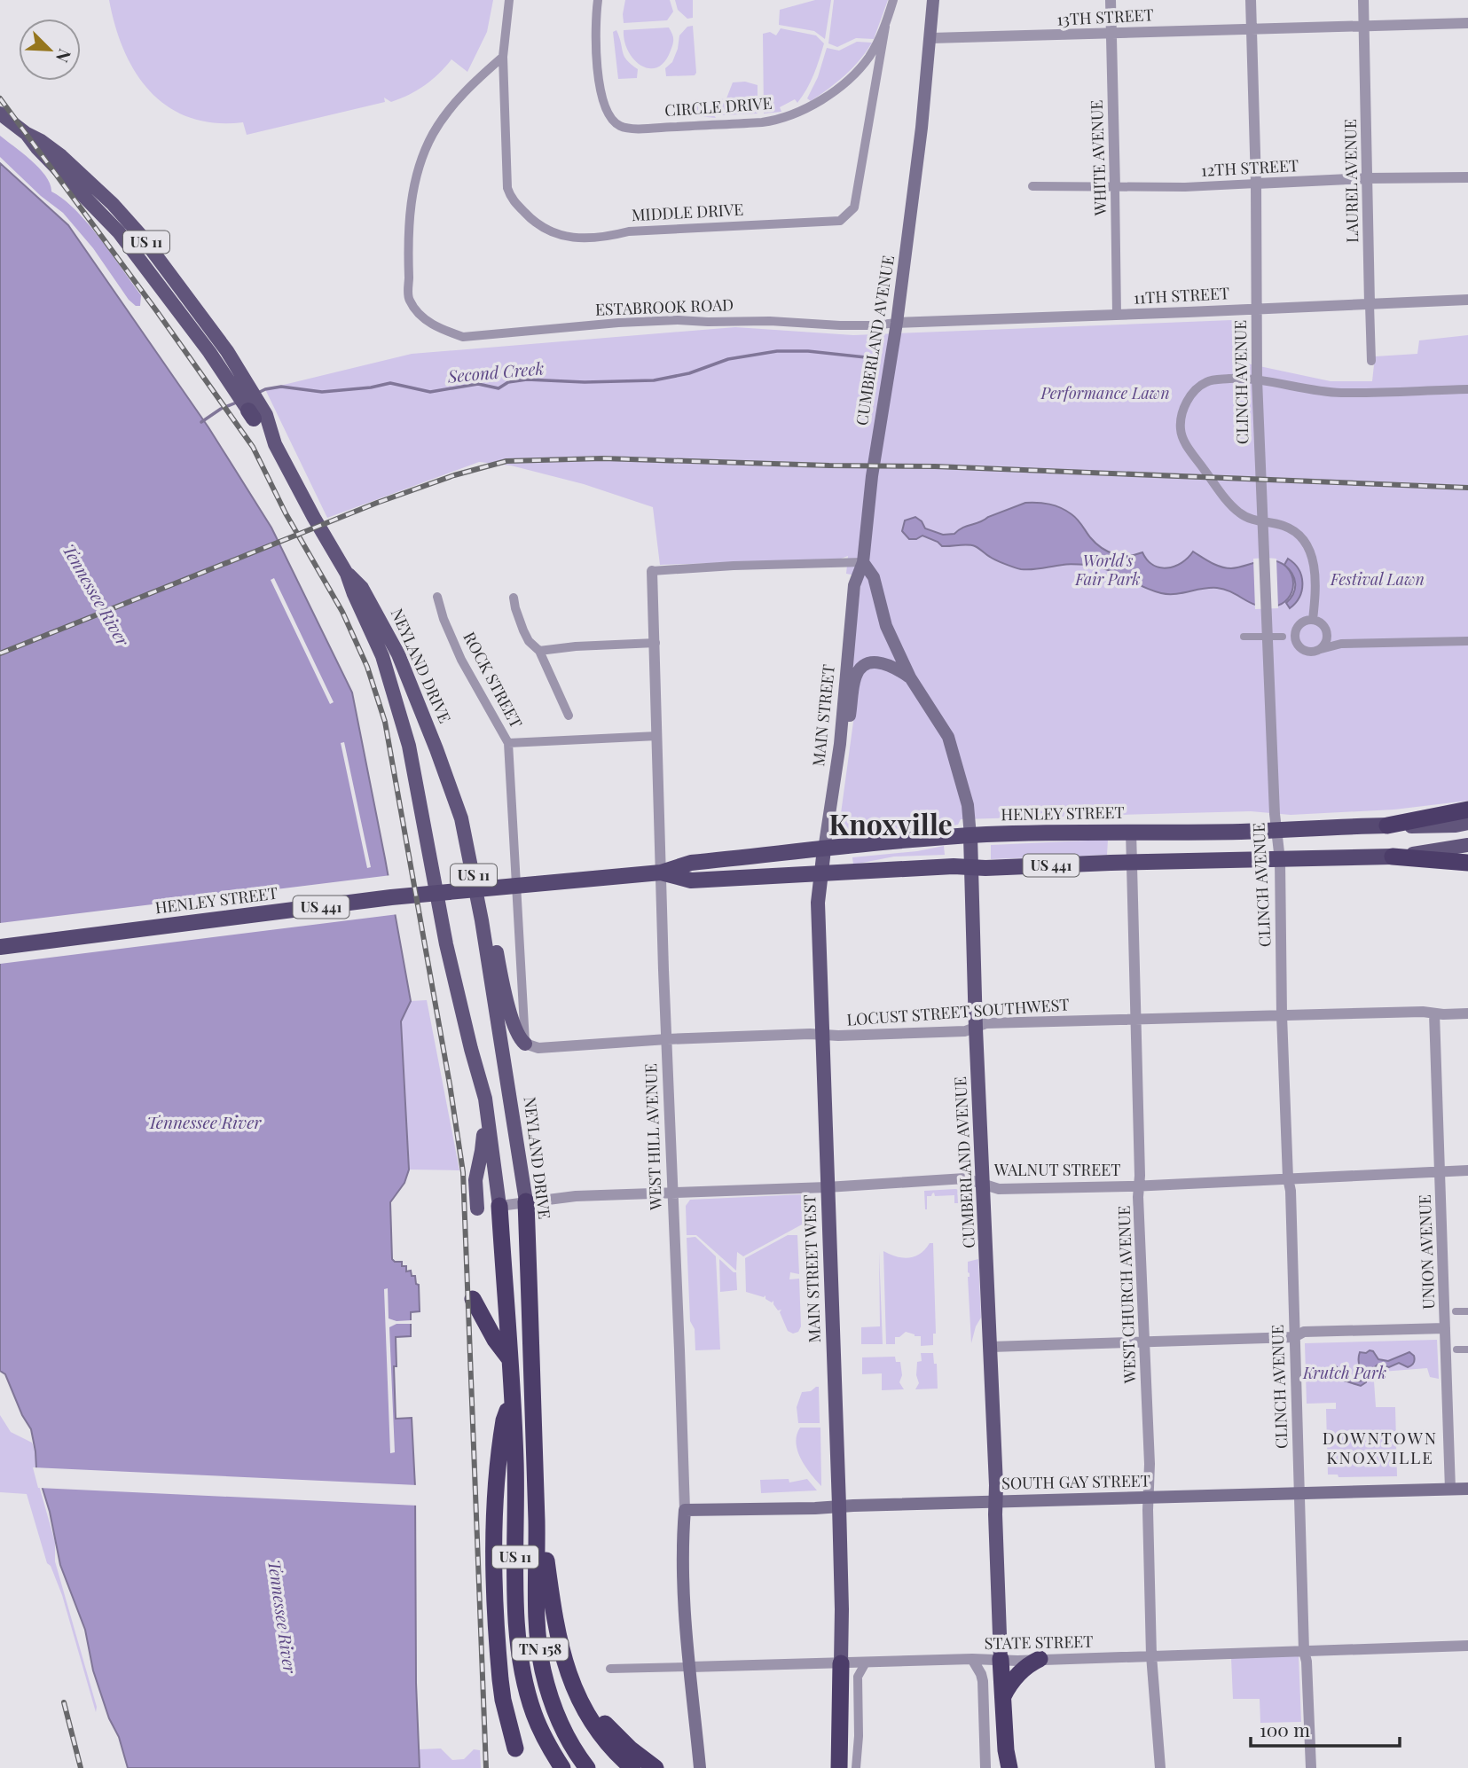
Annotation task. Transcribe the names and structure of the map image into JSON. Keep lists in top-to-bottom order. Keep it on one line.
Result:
{"streets":{"highway":["US 11","NEYLAND DRIVE","HENLEY STREET","US 441","TN 158"],"main road":["CUMBERLAND AVENUE","MAIN STREET","WEST HILL AVENUE","MAIN STREET WEST","SOUTH GAY STREET"],"street":["13TH STREET","CIRCLE DRIVE","WHITE AVENUE","12TH STREET","LAUREL AVENUE","MIDDLE DRIVE","11TH STREET","ESTABROOK ROAD","CLINCH AVENUE","ROCK STREET","LOCUST STREET SOUTHWEST","WALNUT STREET","UNION AVENUE","WEST CHURCH AVENUE","STATE STREET"]},"crossings":[["13TH STREET","WHITE AVENUE"],["13TH STREET","LAUREL AVENUE"],["13TH STREET","CUMBERLAND AVENUE"],["13TH STREET","CLINCH AVENUE"],["CIRCLE DRIVE","MIDDLE DRIVE"],["WHITE AVENUE","12TH STREET"],["WHITE AVENUE","11TH STREET"],["12TH STREET","LAUREL AVENUE"],["12TH STREET","CLINCH AVENUE"],["LAUREL AVENUE","11TH STREET"],["MIDDLE DRIVE","ESTABROOK ROAD"],["US 11","NEYLAND DRIVE"],["11TH STREET","ESTABROOK ROAD"],["11TH STREET","CUMBERLAND AVENUE"],["11TH STREET","CLINCH AVENUE"],["ESTABROOK ROAD","CUMBERLAND AVENUE"],["CUMBERLAND AVENUE","MAIN STREET"],["CUMBERLAND AVENUE","HENLEY STREET"],["CUMBERLAND AVENUE","LOCUST STREET SOUTHWEST"],["CUMBERLAND AVENUE","WALNUT STREET"],["CUMBERLAND AVENUE","SOUTH GAY STREET"],["CUMBERLAND AVENUE","STATE STREET"],["CLINCH AVENUE","HENLEY STREET"],["CLINCH AVENUE","LOCUST STREET SOUTHWEST"],["CLINCH AVENUE","WALNUT STREET"],["CLINCH AVENUE","SOUTH GAY STREET"],["CLINCH AVENUE","STATE STREET"],["NEYLAND DRIVE","WALNUT STREET"],["MAIN STREET","HENLEY STREET"],["MAIN STREET","MAIN STREET WEST"],["HENLEY STREET","WEST HILL AVENUE"],["HENLEY STREET","MAIN STREET WEST"],["HENLEY STREET","WEST CHURCH AVENUE"],["LOCUST STREET SOUTHWEST","WEST HILL AVENUE"],["LOCUST STREET SOUTHWEST","UNION AVENUE"],["LOCUST STREET SOUTHWEST","MAIN STREET WEST"],["LOCUST STREET SOUTHWEST","WEST CHURCH AVENUE"],["WEST HILL AVENUE","WALNUT STREET"],["WEST HILL AVENUE","SOUTH GAY STREET"],["WEST HILL AVENUE","STATE STREET"],["WALNUT STREET","UNION AVENUE"],["WALNUT STREET","MAIN STREET WEST"],["WALNUT STREET","WEST CHURCH AVENUE"],["UNION AVENUE","SOUTH GAY STREET"],["MAIN STREET WEST","SOUTH GAY STREET"],["MAIN STREET WEST","STATE STREET"],["WEST CHURCH AVENUE","SOUTH GAY STREET"],["WEST CHURCH AVENUE","STATE STREET"]],"districts":["Knoxville","DOWNTOWN KNOXVILLE"],"water":["Second Creek","Tennessee River"],"parks":["Performance Lawn","World's Fair Park","Festival Lawn","Krutch Park"],"scale_bar":"100 m","north":"bottom right"}
